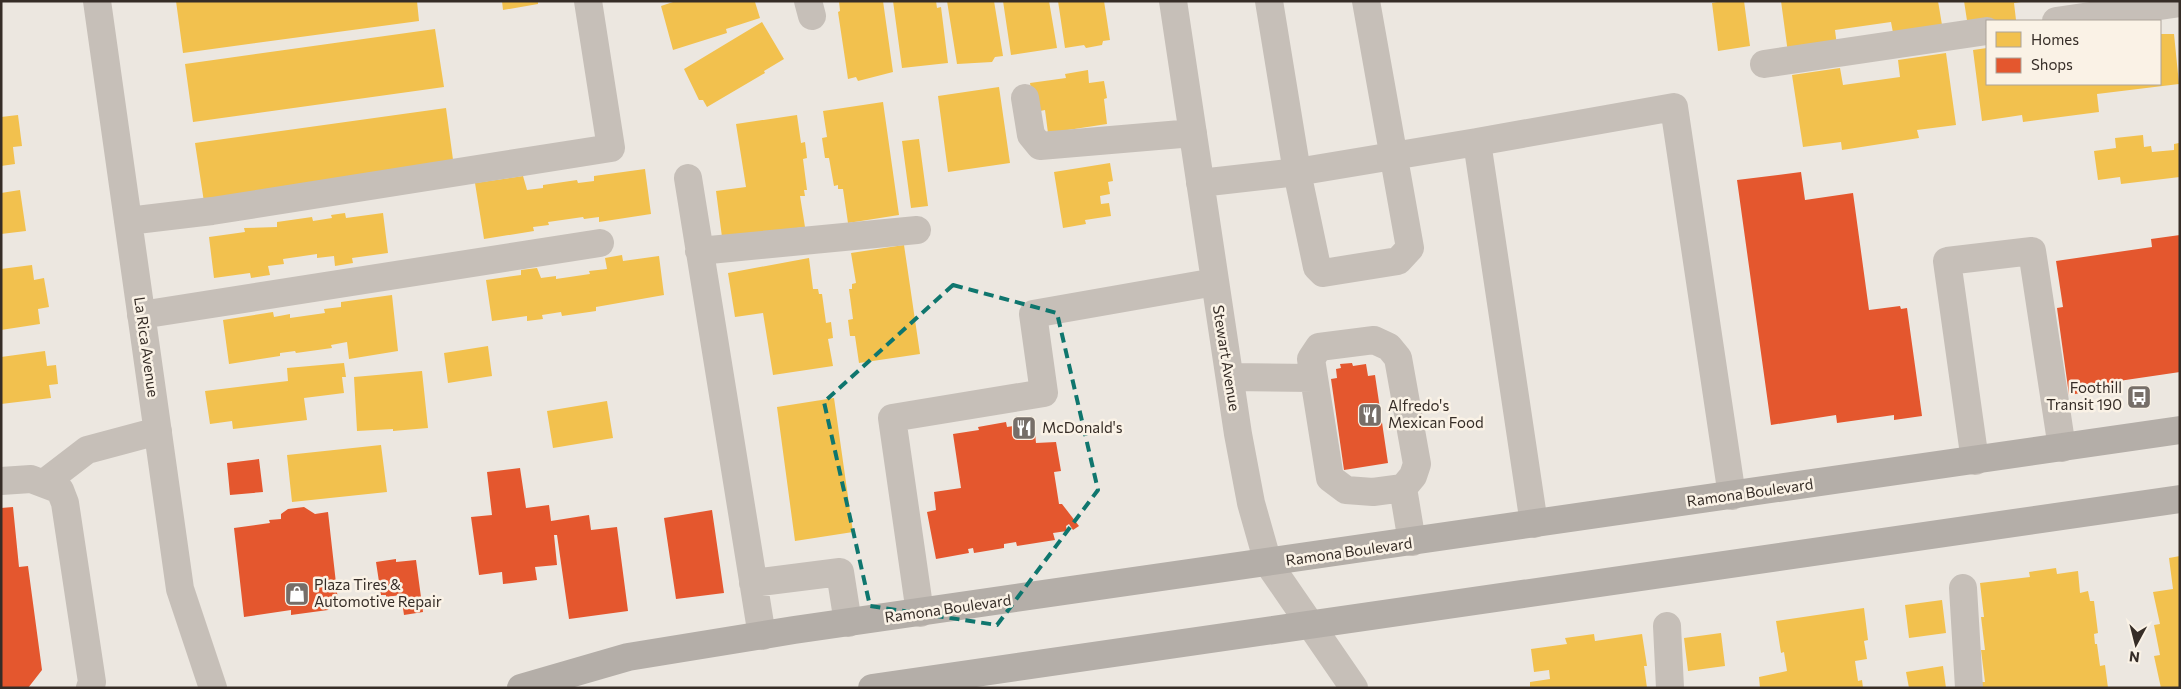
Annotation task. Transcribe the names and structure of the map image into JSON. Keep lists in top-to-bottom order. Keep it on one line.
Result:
{"streets":{"main road":["Ramona Boulevard"],"street":["La Rica Avenue","Stewart Avenue"]},"crossings":[["Stewart Avenue","Ramona Boulevard"]],"places":{"bus stop":["Foothill Transit 190"],"restaurant":["Alfredo's Mexican Food","McDonald's"],"shop":["Plaza Tires & Automotive Repair"]},"legend":["Homes","Shops"],"north":"bottom"}
